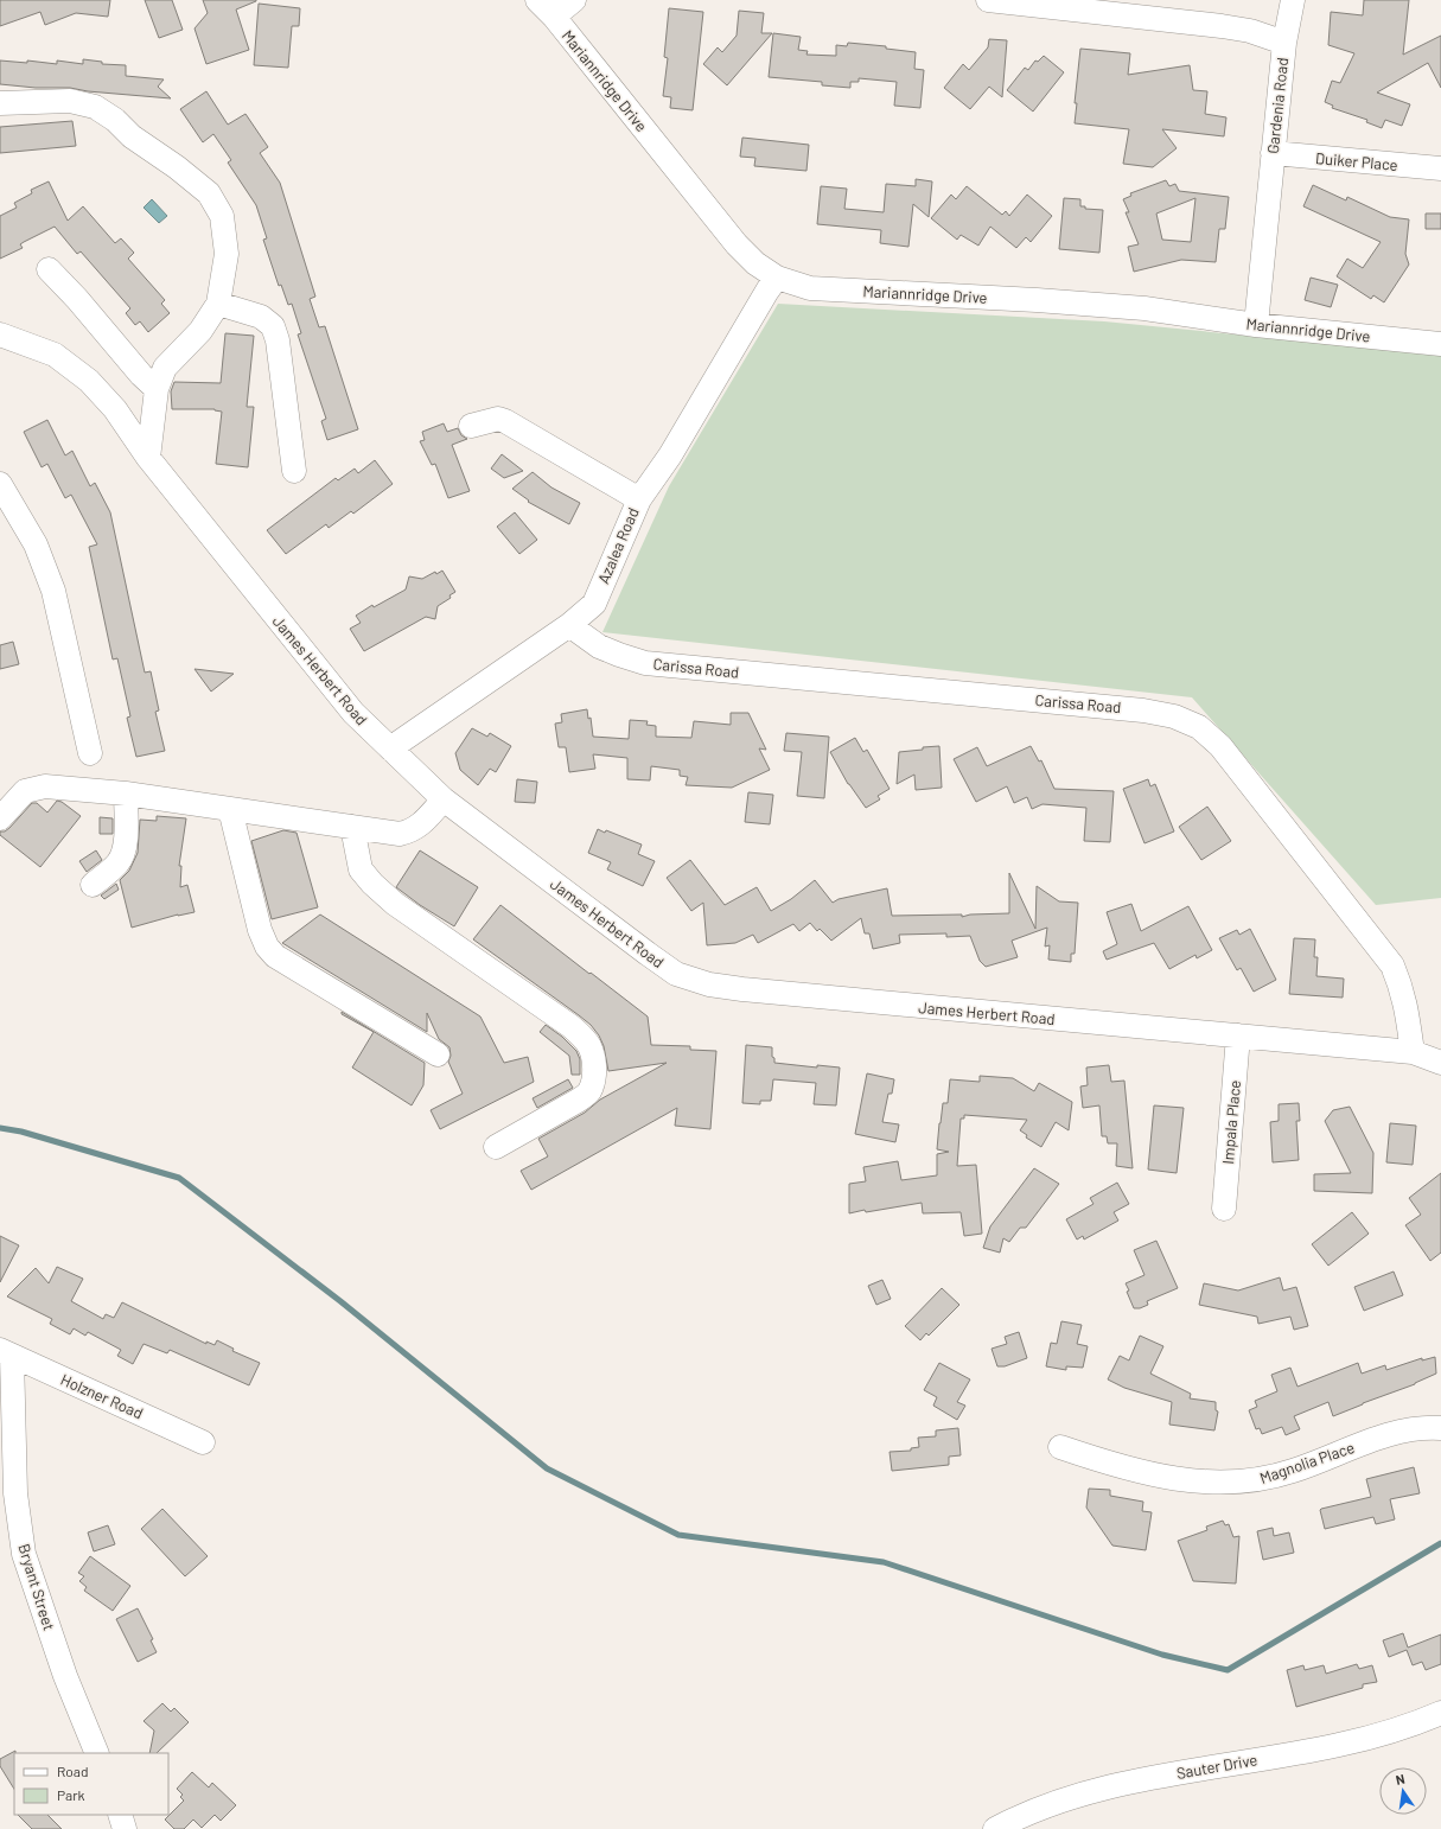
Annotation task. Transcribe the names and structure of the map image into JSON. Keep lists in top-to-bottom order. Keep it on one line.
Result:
{"streets":{"street":["Mariannridge Drive","Gardenia Road","Duiker Place","Azalea Road","Carissa Road","James Herbert Road","Impala Place","Holzner Road","Magnolia Place","Bryant Street","Sauter Drive"]},"crossings":[["Mariannridge Drive","Gardenia Road"],["Mariannridge Drive","Azalea Road"],["Gardenia Road","Duiker Place"],["Azalea Road","Carissa Road"],["Azalea Road","James Herbert Road"],["Carissa Road","James Herbert Road"],["James Herbert Road","Impala Place"],["Holzner Road","Bryant Street"]],"legend":["Road","Park"],"north":"top"}
